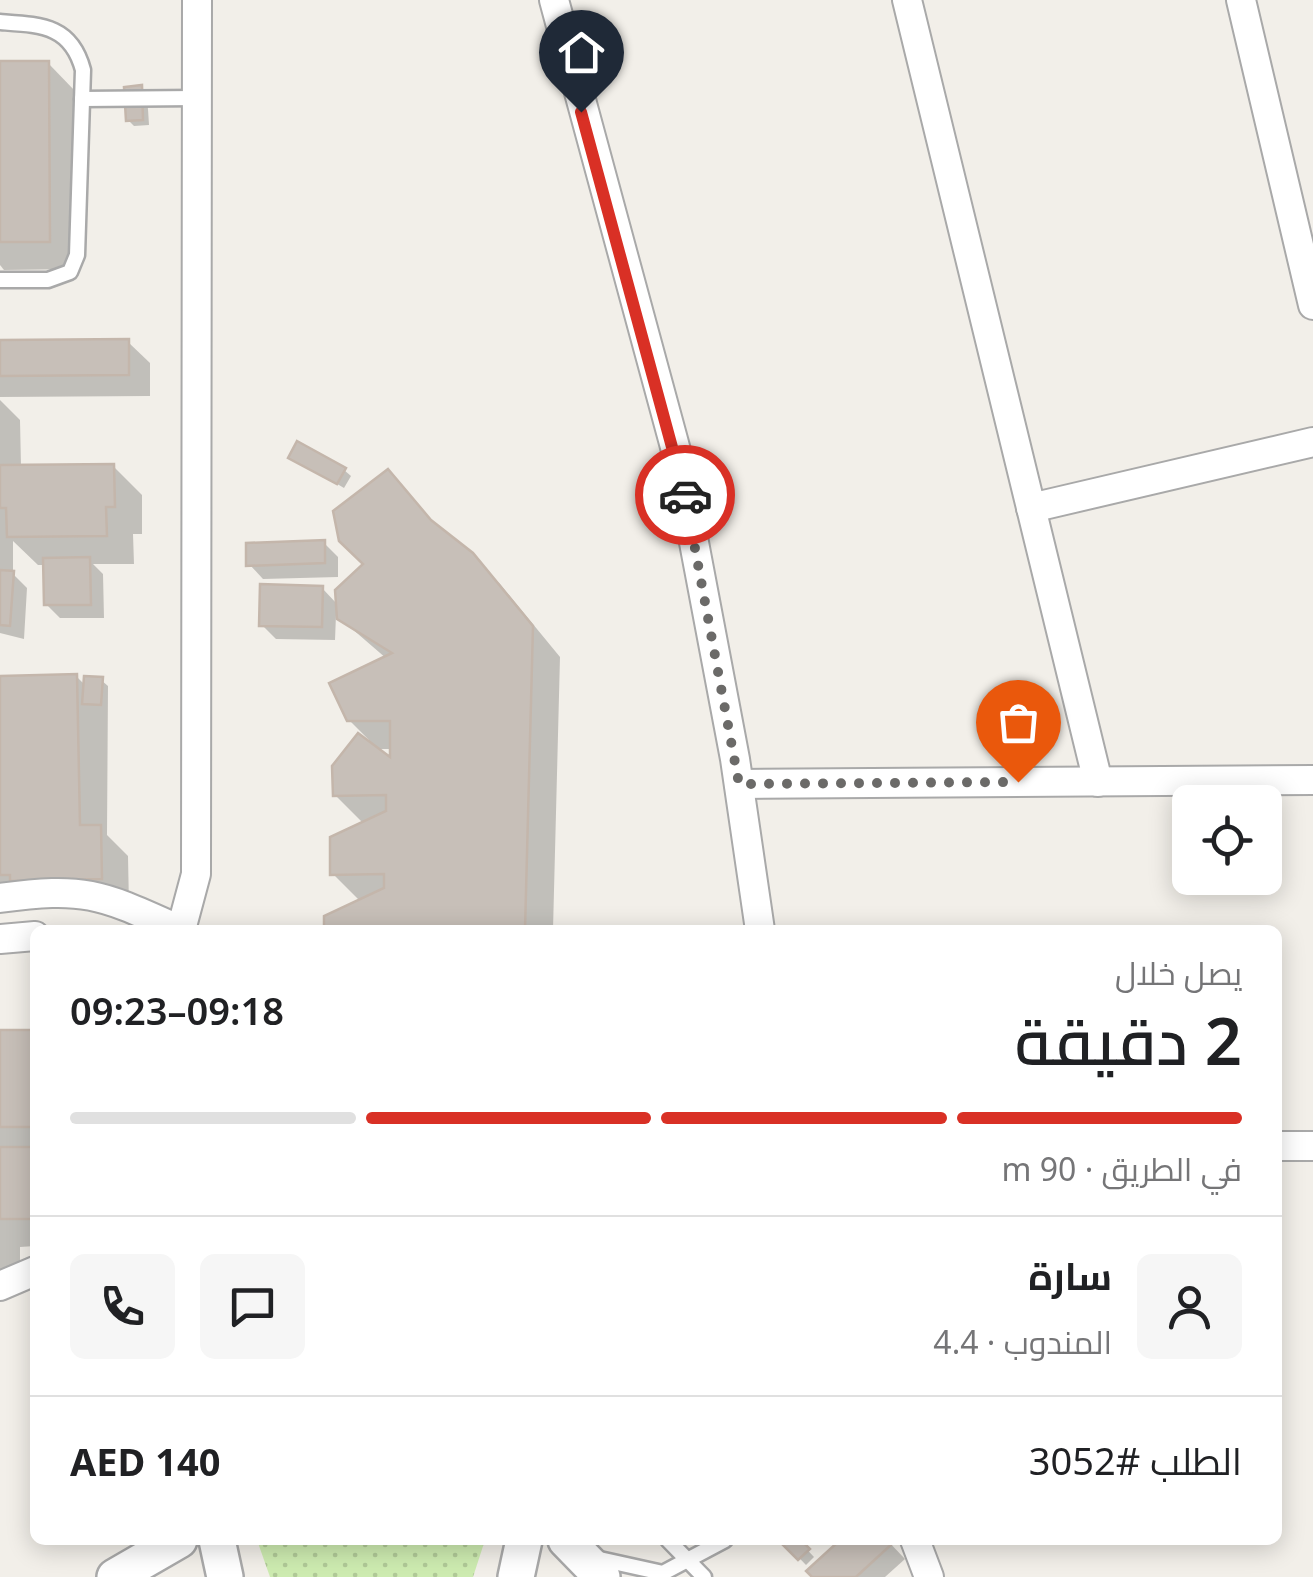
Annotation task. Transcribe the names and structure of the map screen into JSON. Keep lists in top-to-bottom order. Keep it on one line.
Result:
{"page":{"heading":["2 دقيقة","يصل خلال","09:18–09:23"],"panel":["سارة","المندوب · 4.4","الطلب #3052","AED 140"],"bar":"في الطريق · 90 m"}}
